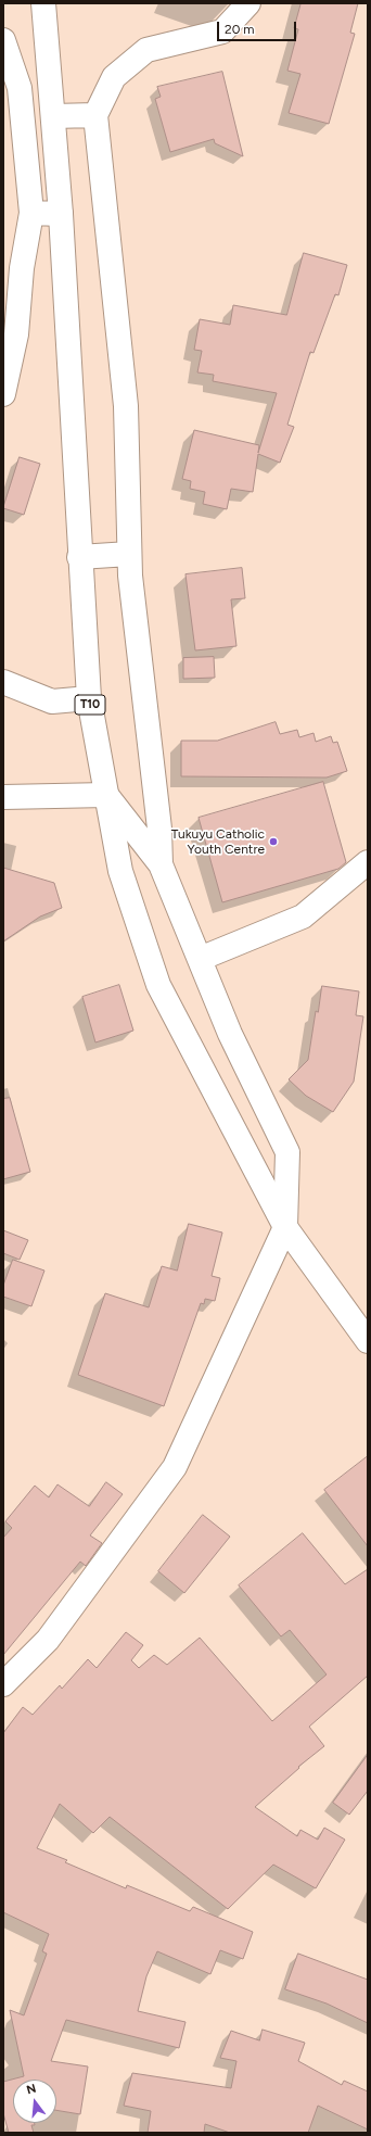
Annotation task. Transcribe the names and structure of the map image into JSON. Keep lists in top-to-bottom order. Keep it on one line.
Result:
{"streets":{"main road":["T10"]},"places":["Tukuyu Catholic Youth Centre"],"scale_bar":"20 m","north":"top"}
